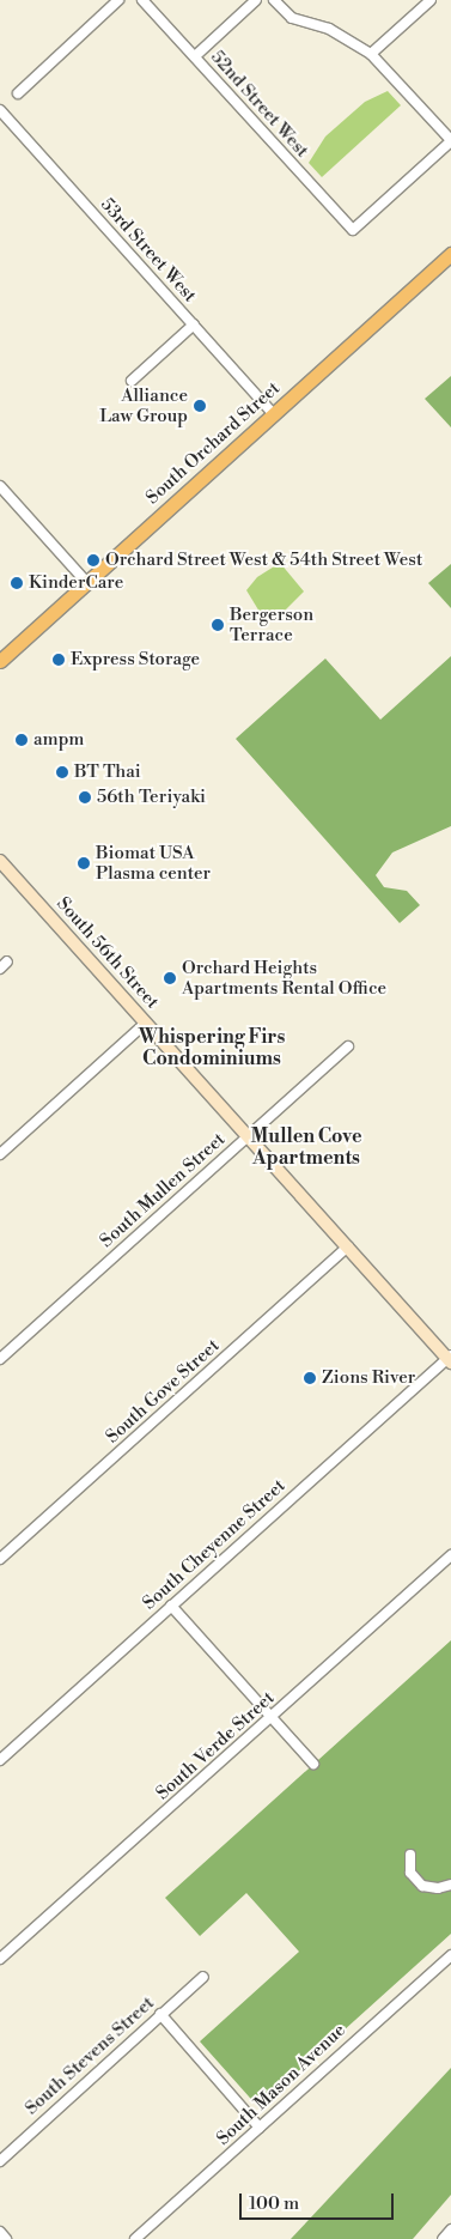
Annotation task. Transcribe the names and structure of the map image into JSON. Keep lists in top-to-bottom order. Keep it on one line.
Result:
{"streets":{"main road":["South Orchard Street","South 56th Street"],"street":["52nd Street West","53rd Street West","South Mullen Street","South Gove Street","South Cheyenne Street","South Verde Street","South Stevens Street","South Mason Avenue"]},"crossings":[["53rd Street West","South Orchard Street"],["South 56th Street","South Mullen Street"],["South 56th Street","South Gove Street"],["South 56th Street","South Cheyenne Street"]],"districts":["Whispering Firs Condominiums","Mullen Cove Apartments"],"places":["Alliance Law Group","Orchard Street West & 54th Street West","KinderCare","Bergerson Terrace","Express Storage","ampm","BT Thai","56th Teriyaki","Biomat USA Plasma center","Orchard Heights Apartments Rental Office","Zions River"],"scale_bar":"100 m"}
